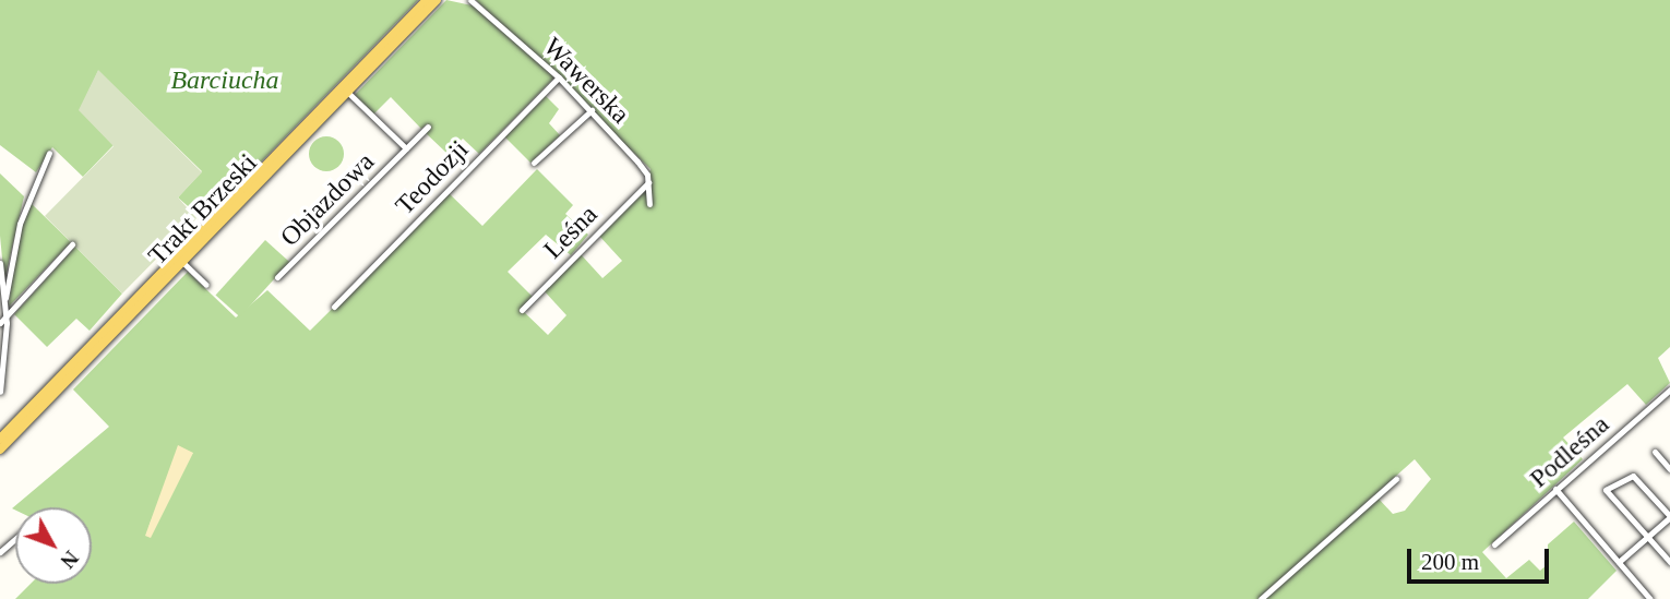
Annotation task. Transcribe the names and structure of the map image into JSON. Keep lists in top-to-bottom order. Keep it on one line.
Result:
{"streets":{"main road":["Trakt Brzeski"],"street":["Wawerska","Teodozji","Objazdowa","Leśna","Podleśna"]},"crossings":[["Wawerska","Teodozji"],["Wawerska","Leśna"],["Objazdowa","Trakt Brzeski"]],"parks":["Barciucha"],"scale_bar":"200 m","north":"bottom right"}
